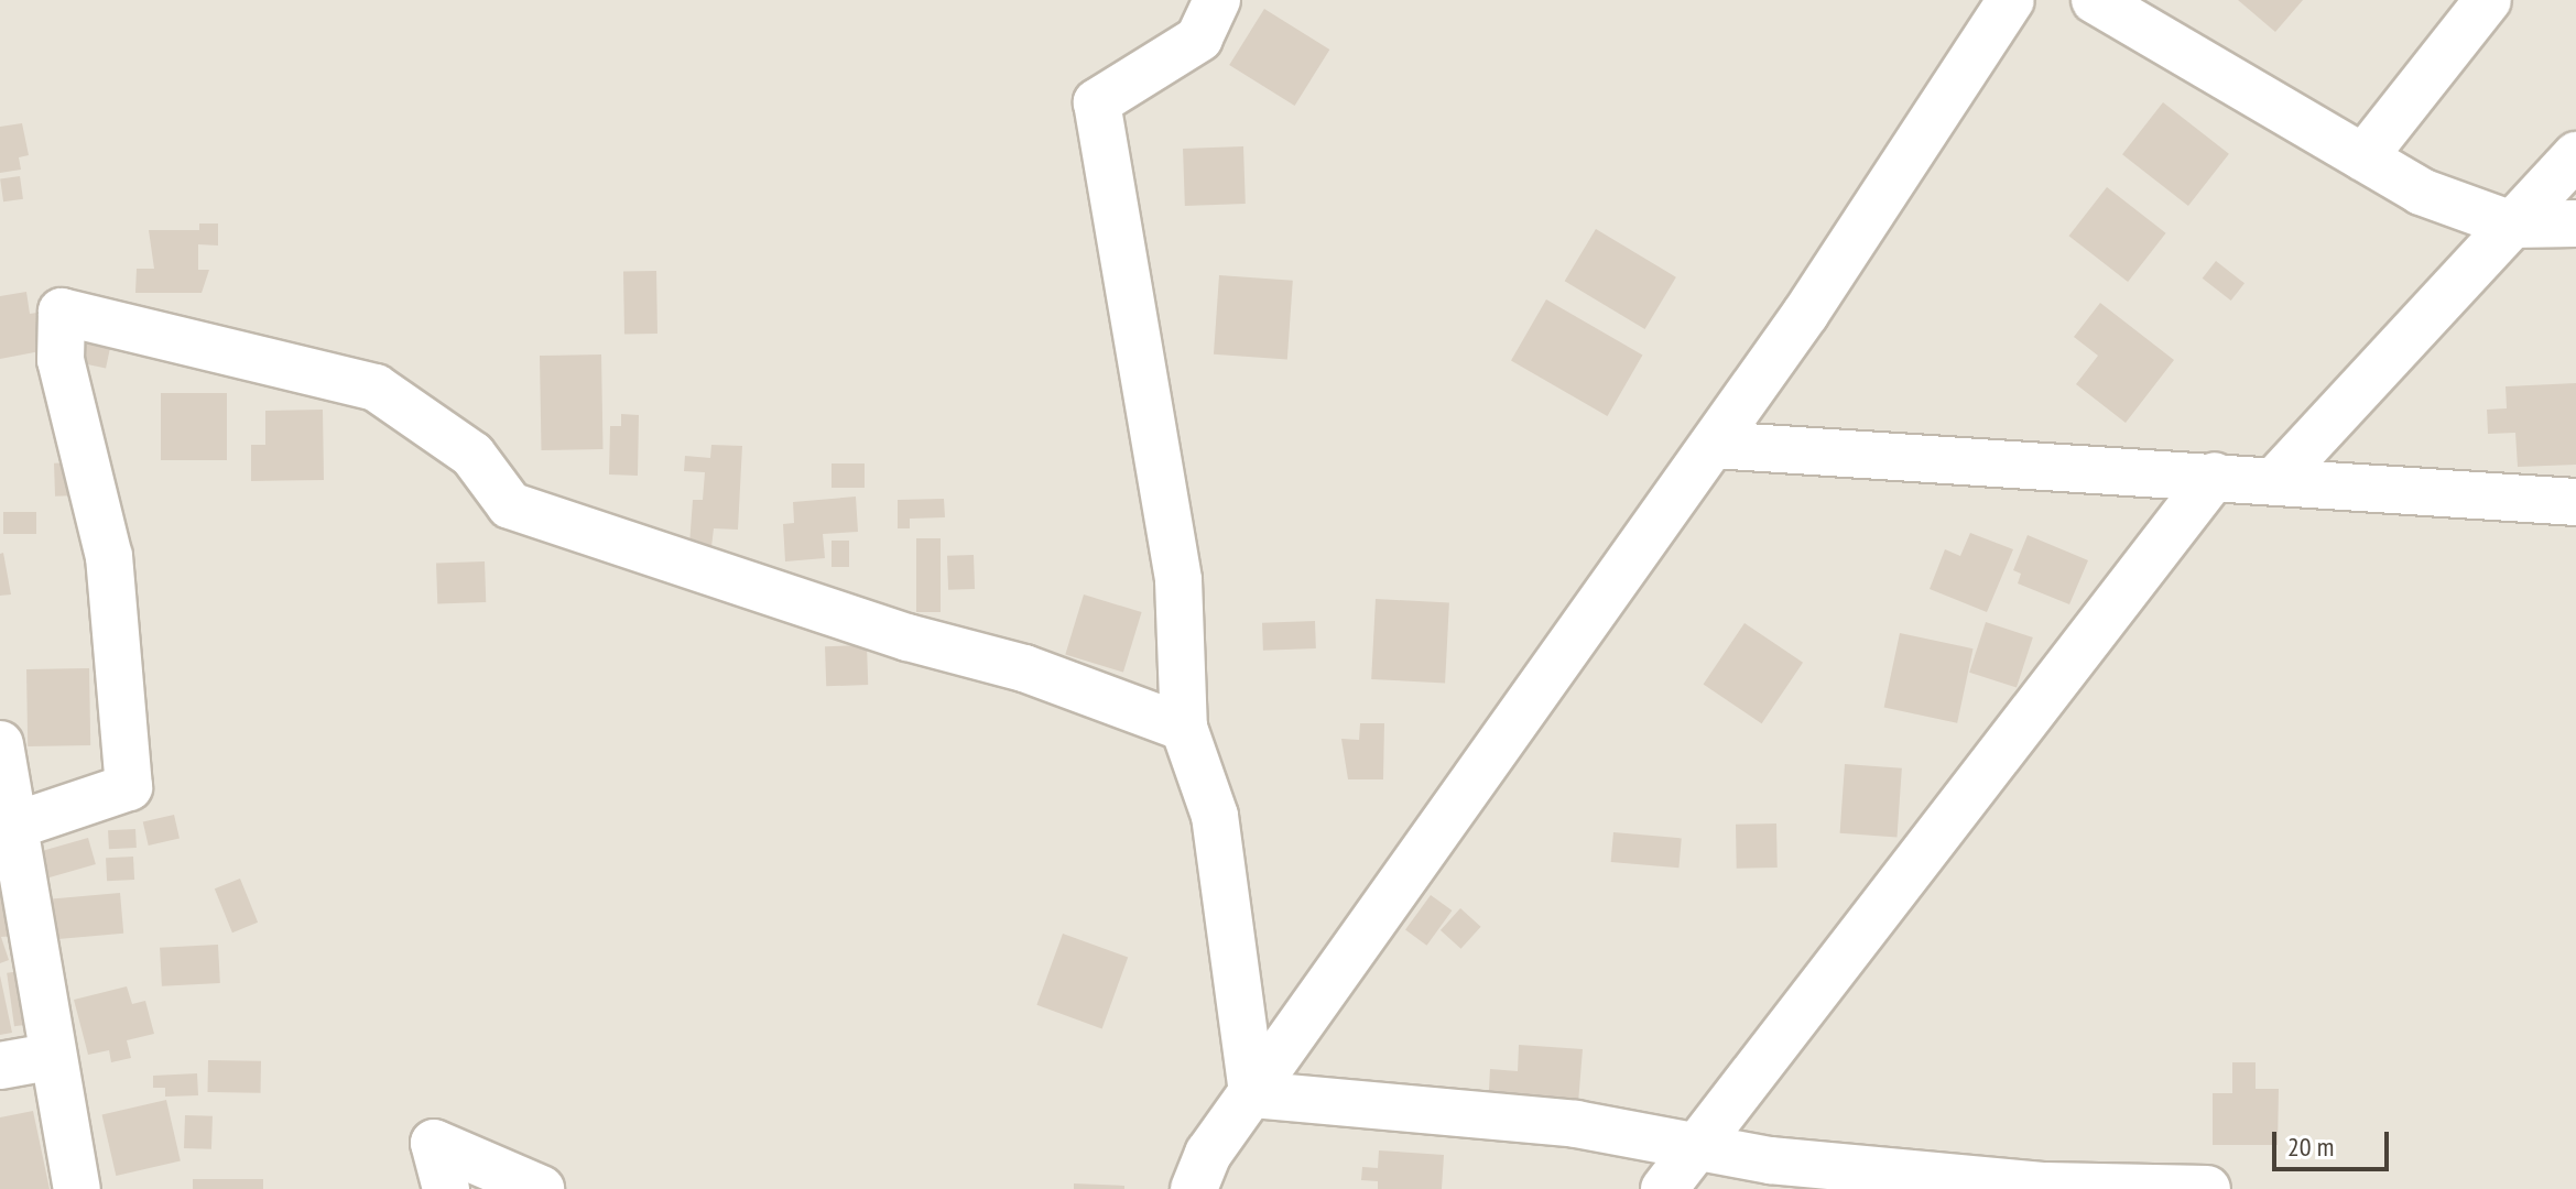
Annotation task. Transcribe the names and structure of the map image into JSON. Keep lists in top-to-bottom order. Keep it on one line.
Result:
{"scale_bar":"20 m"}
